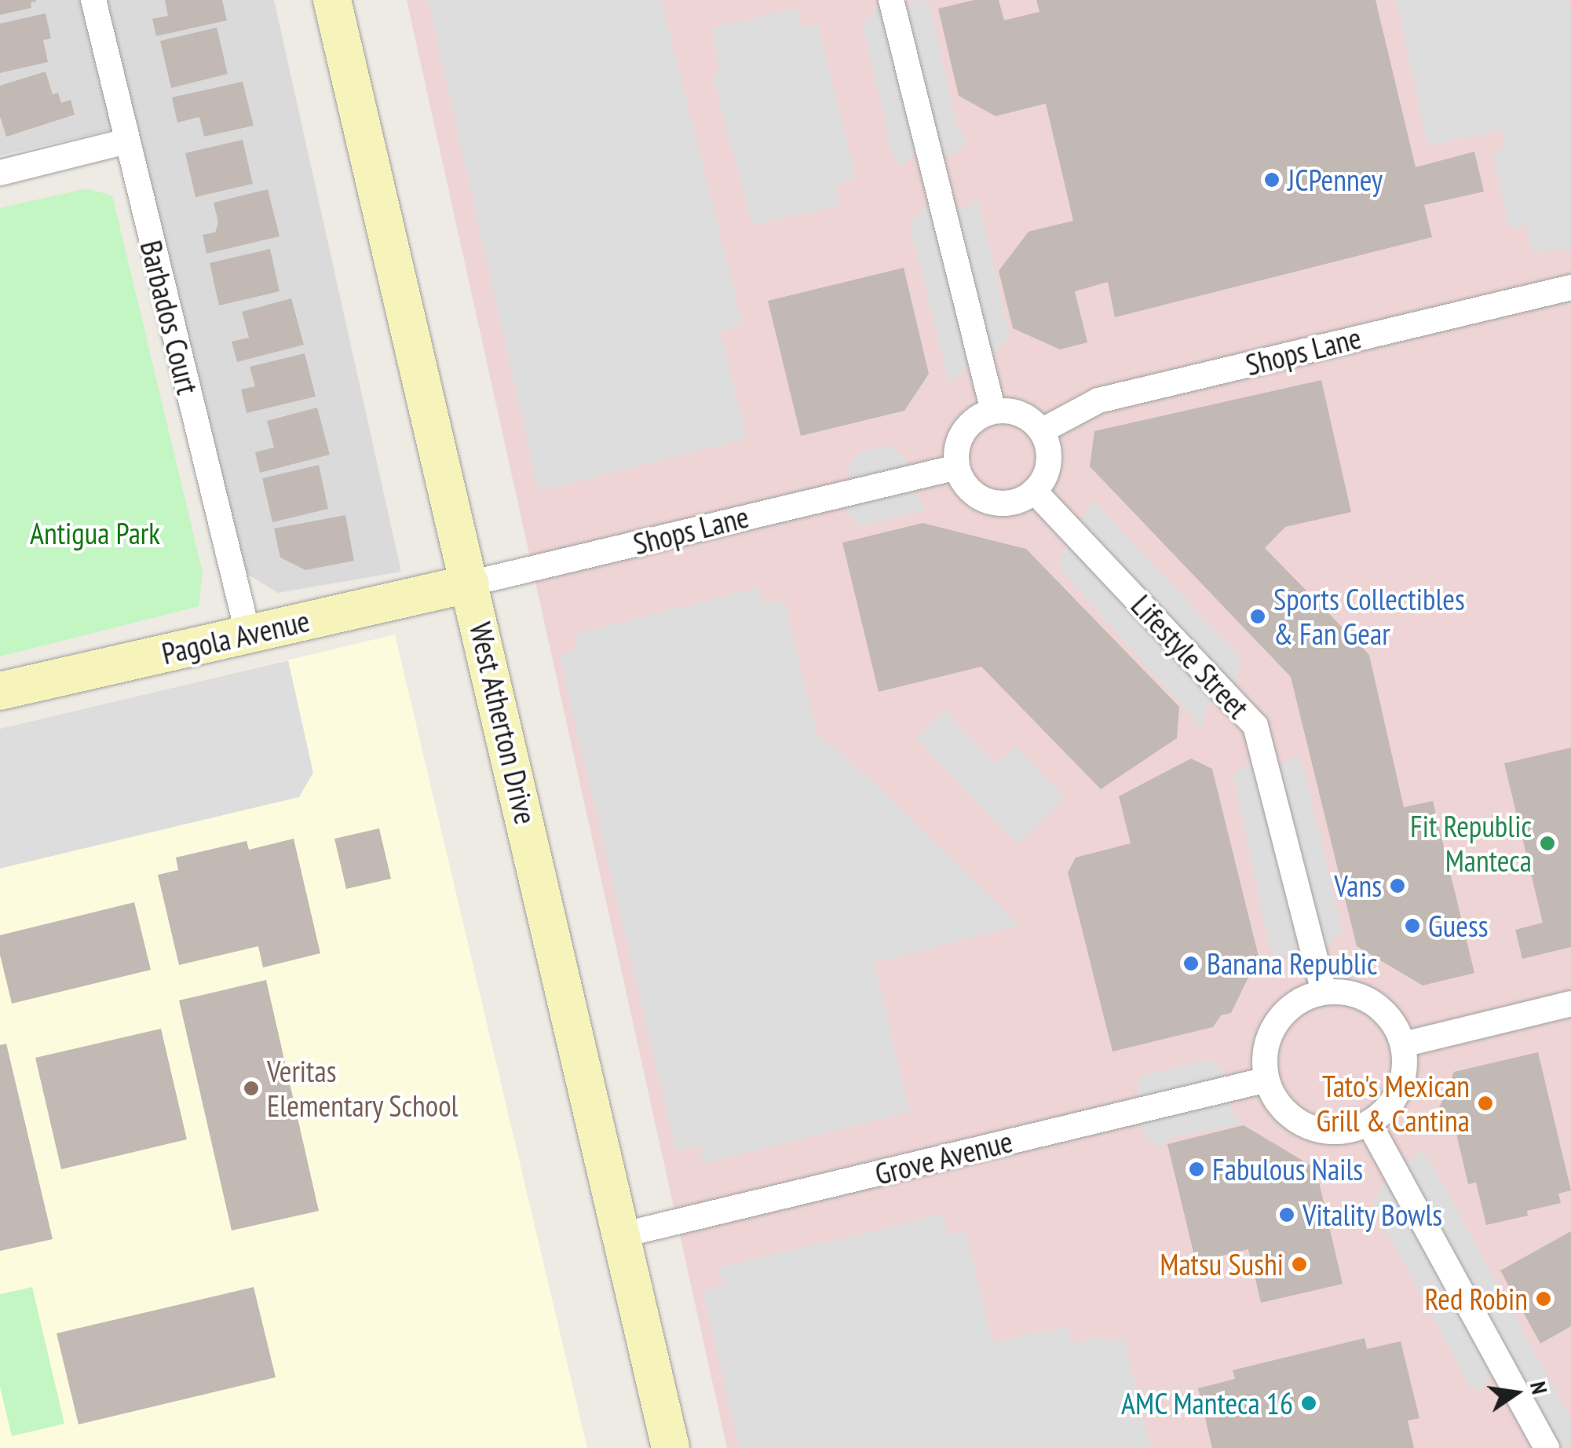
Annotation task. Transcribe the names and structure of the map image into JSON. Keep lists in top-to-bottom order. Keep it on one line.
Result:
{"streets":{"street":["Barbados Court","Shops Lane","Pagola Avenue","Lifestyle Street","West Atherton Drive","Grove Avenue"]},"crossings":[["Barbados Court","Pagola Avenue"],["Shops Lane","Pagola Avenue"],["Shops Lane","Lifestyle Street"],["Shops Lane","West Atherton Drive"],["Pagola Avenue","West Atherton Drive"],["Lifestyle Street","Grove Avenue"],["West Atherton Drive","Grove Avenue"]],"parks":["Antigua Park"],"places":["JCPenney","Sports Collectibles & Fan Gear","Fit Republic Manteca","Vans","Guess","Banana Republic","Veritas Elementary School","Tato's Mexican Grill & Cantina","Fabulous Nails","Vitality Bowls","Matsu Sushi","Red Robin","AMC Manteca 16"],"north":"right"}
